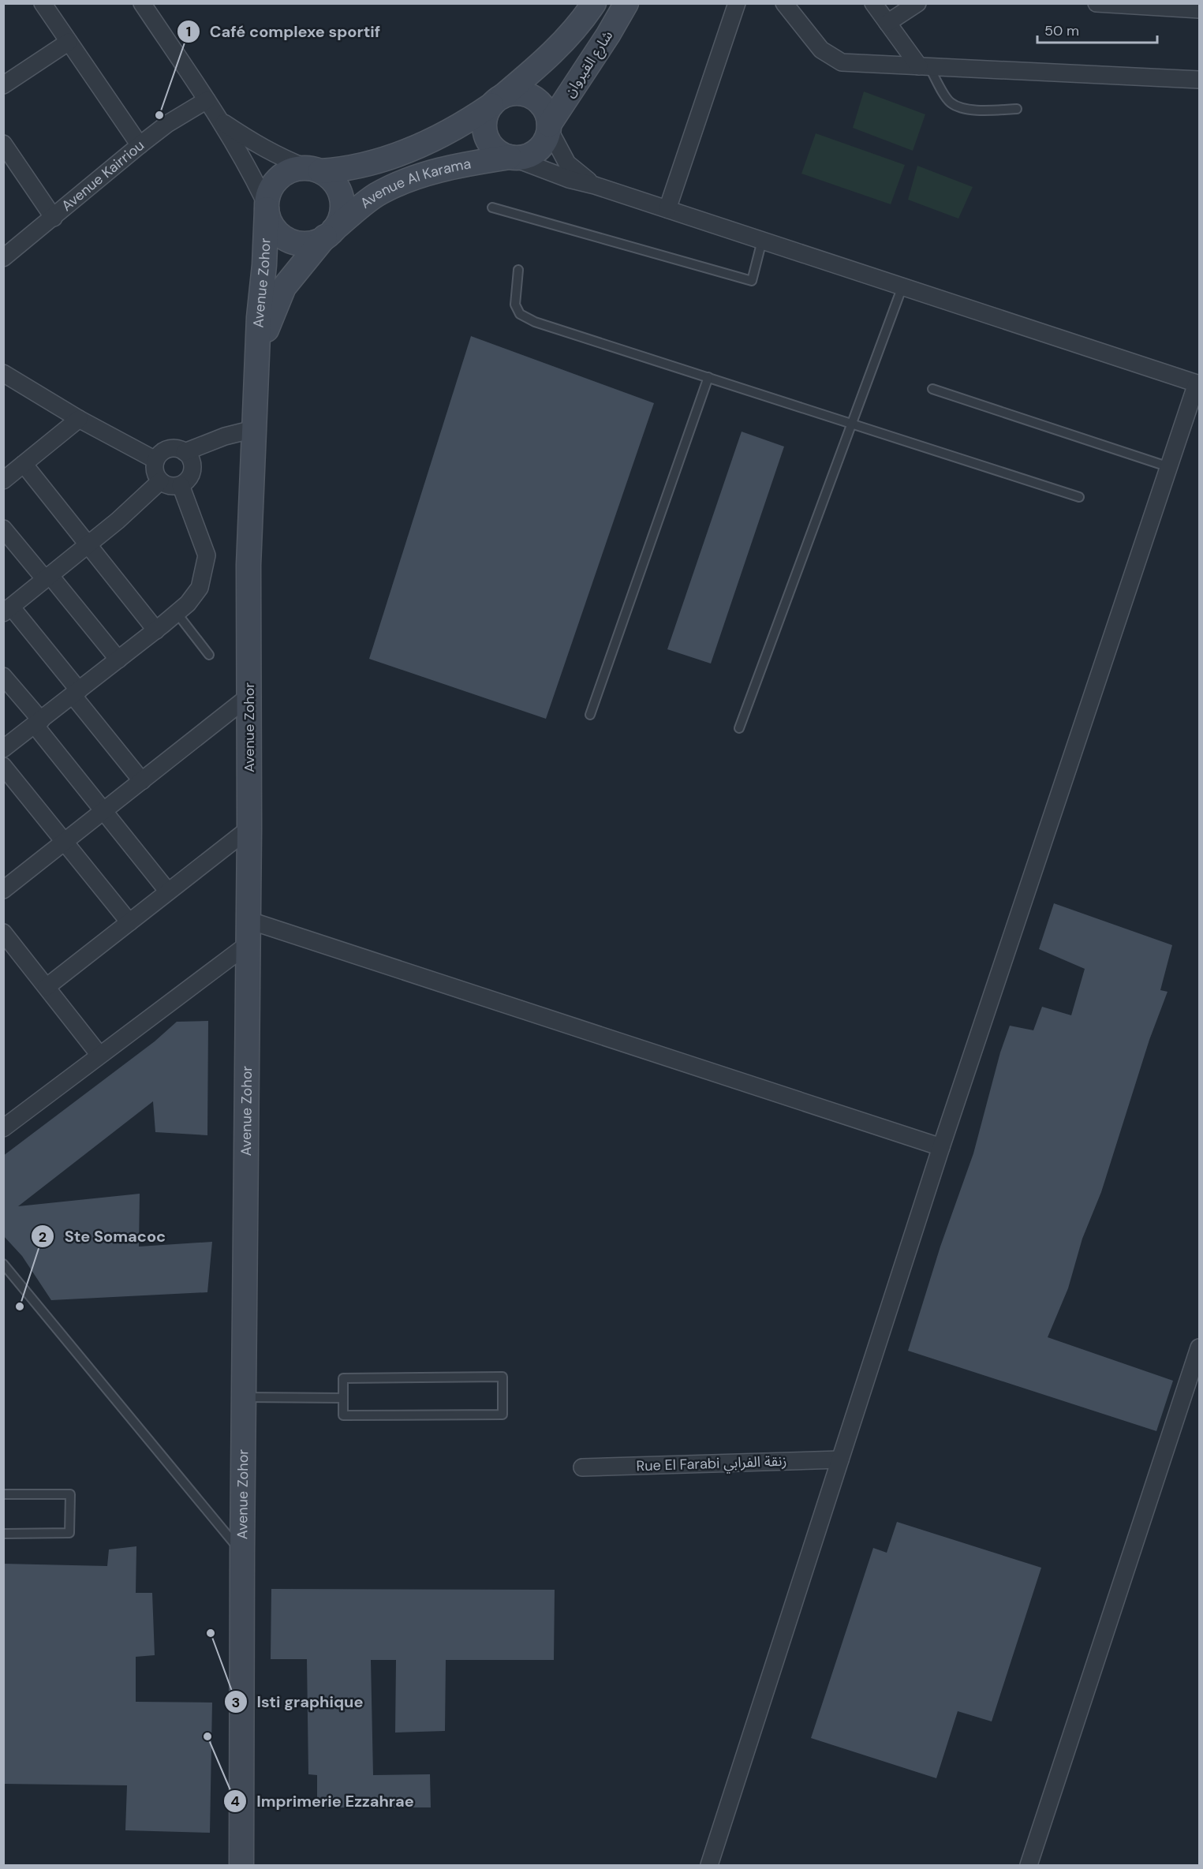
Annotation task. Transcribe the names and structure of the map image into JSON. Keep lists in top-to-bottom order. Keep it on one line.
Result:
{"streets":{"main road":["شارع القيروان","Avenue Al Karama","Avenue Zohor"],"street":["Avenue Kairriou","Rue El Farabi زنقة الفرابي"]},"crossings":[["شارع القيروان","Avenue Al Karama"],["Avenue Al Karama","Avenue Zohor"]],"places":["Café complexe sportif","Ste Somacoc","Isti graphique","Imprimerie Ezzahrae"],"scale_bar":"50 m"}
